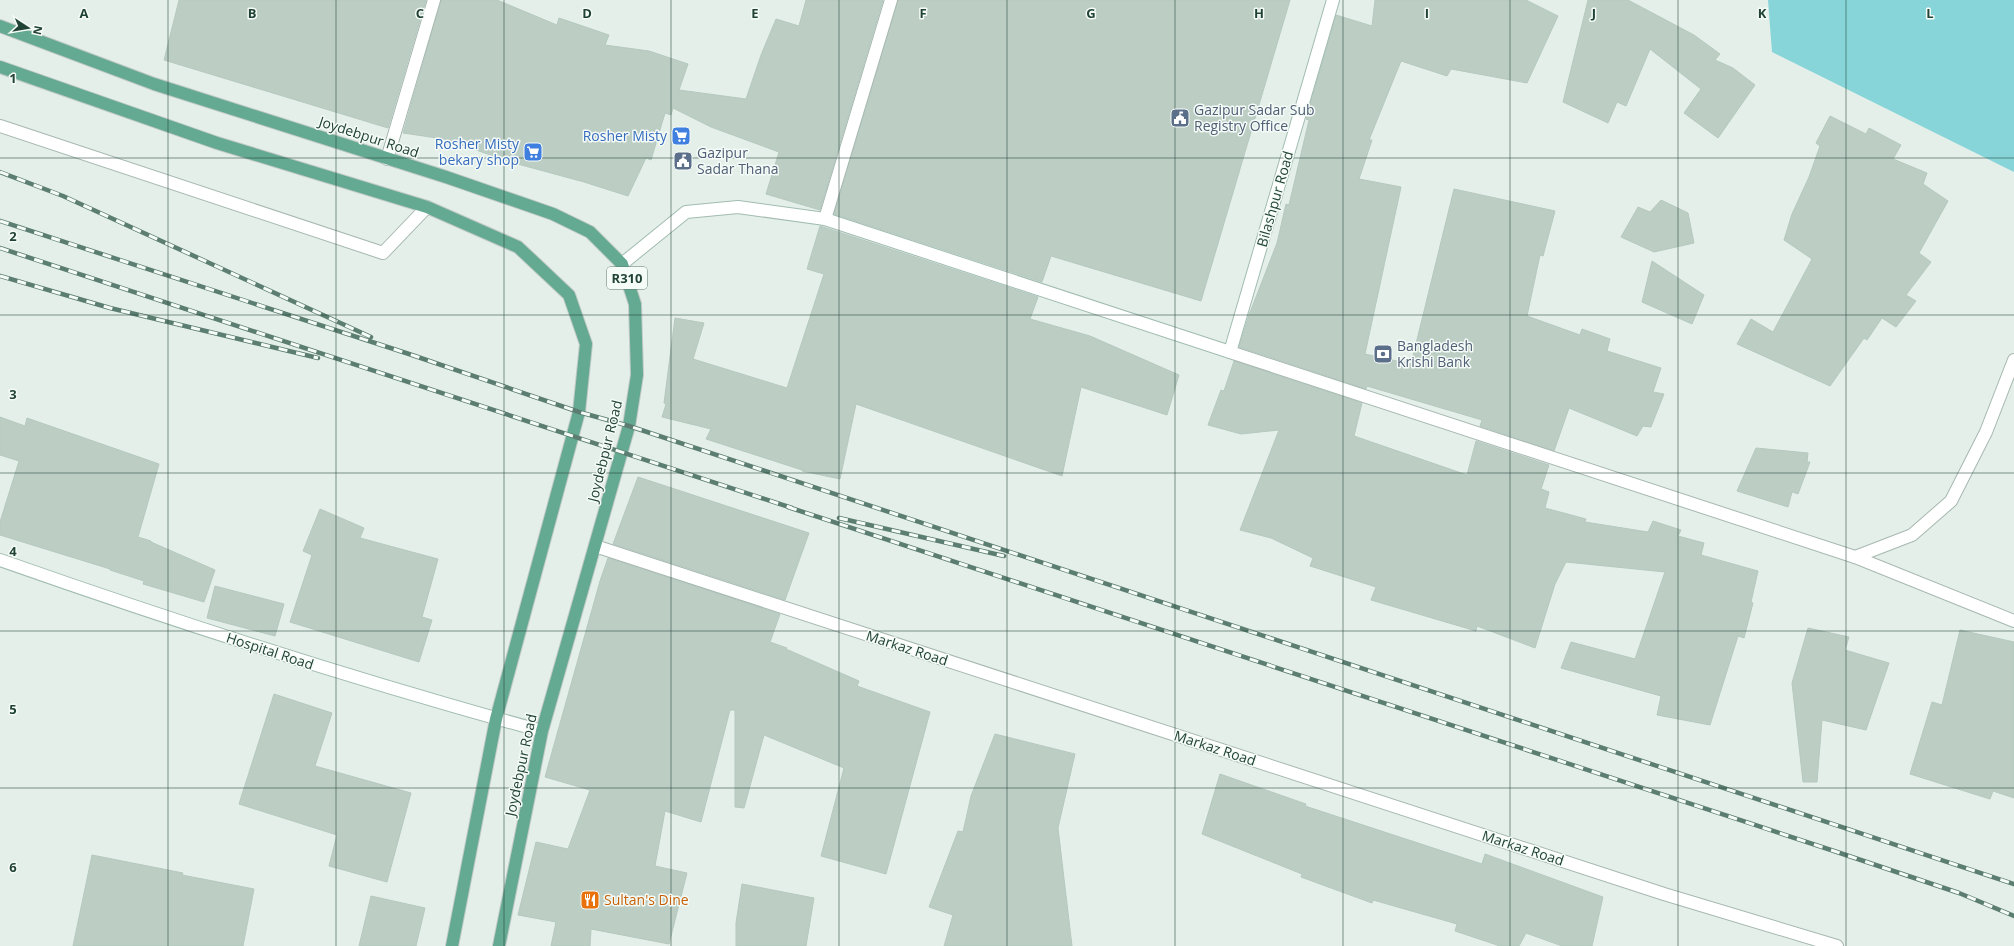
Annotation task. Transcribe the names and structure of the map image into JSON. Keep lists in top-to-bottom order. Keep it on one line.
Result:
{"streets":{"main road":["Joydebpur Road","R310"],"street":["Bilashpur Road","Markaz Road","Hospital Road"]},"crossings":[["Joydebpur Road","Markaz Road"],["Joydebpur Road","Hospital Road"]],"places":{"public building":["Gazipur Sadar Sub Registry Office","Gazipur Sadar Thana"],"supermarket":["Rosher Misty","Rosher Misty bekary shop"],"bank":["Bangladesh Krishi Bank"],"restaurant":["Sultan's Dine"]},"north":"right","grid":{"columns":["A","B","C","D","E","F","G","H","I","J","K","L"],"rows":["1","2","3","4","5","6"]}}
